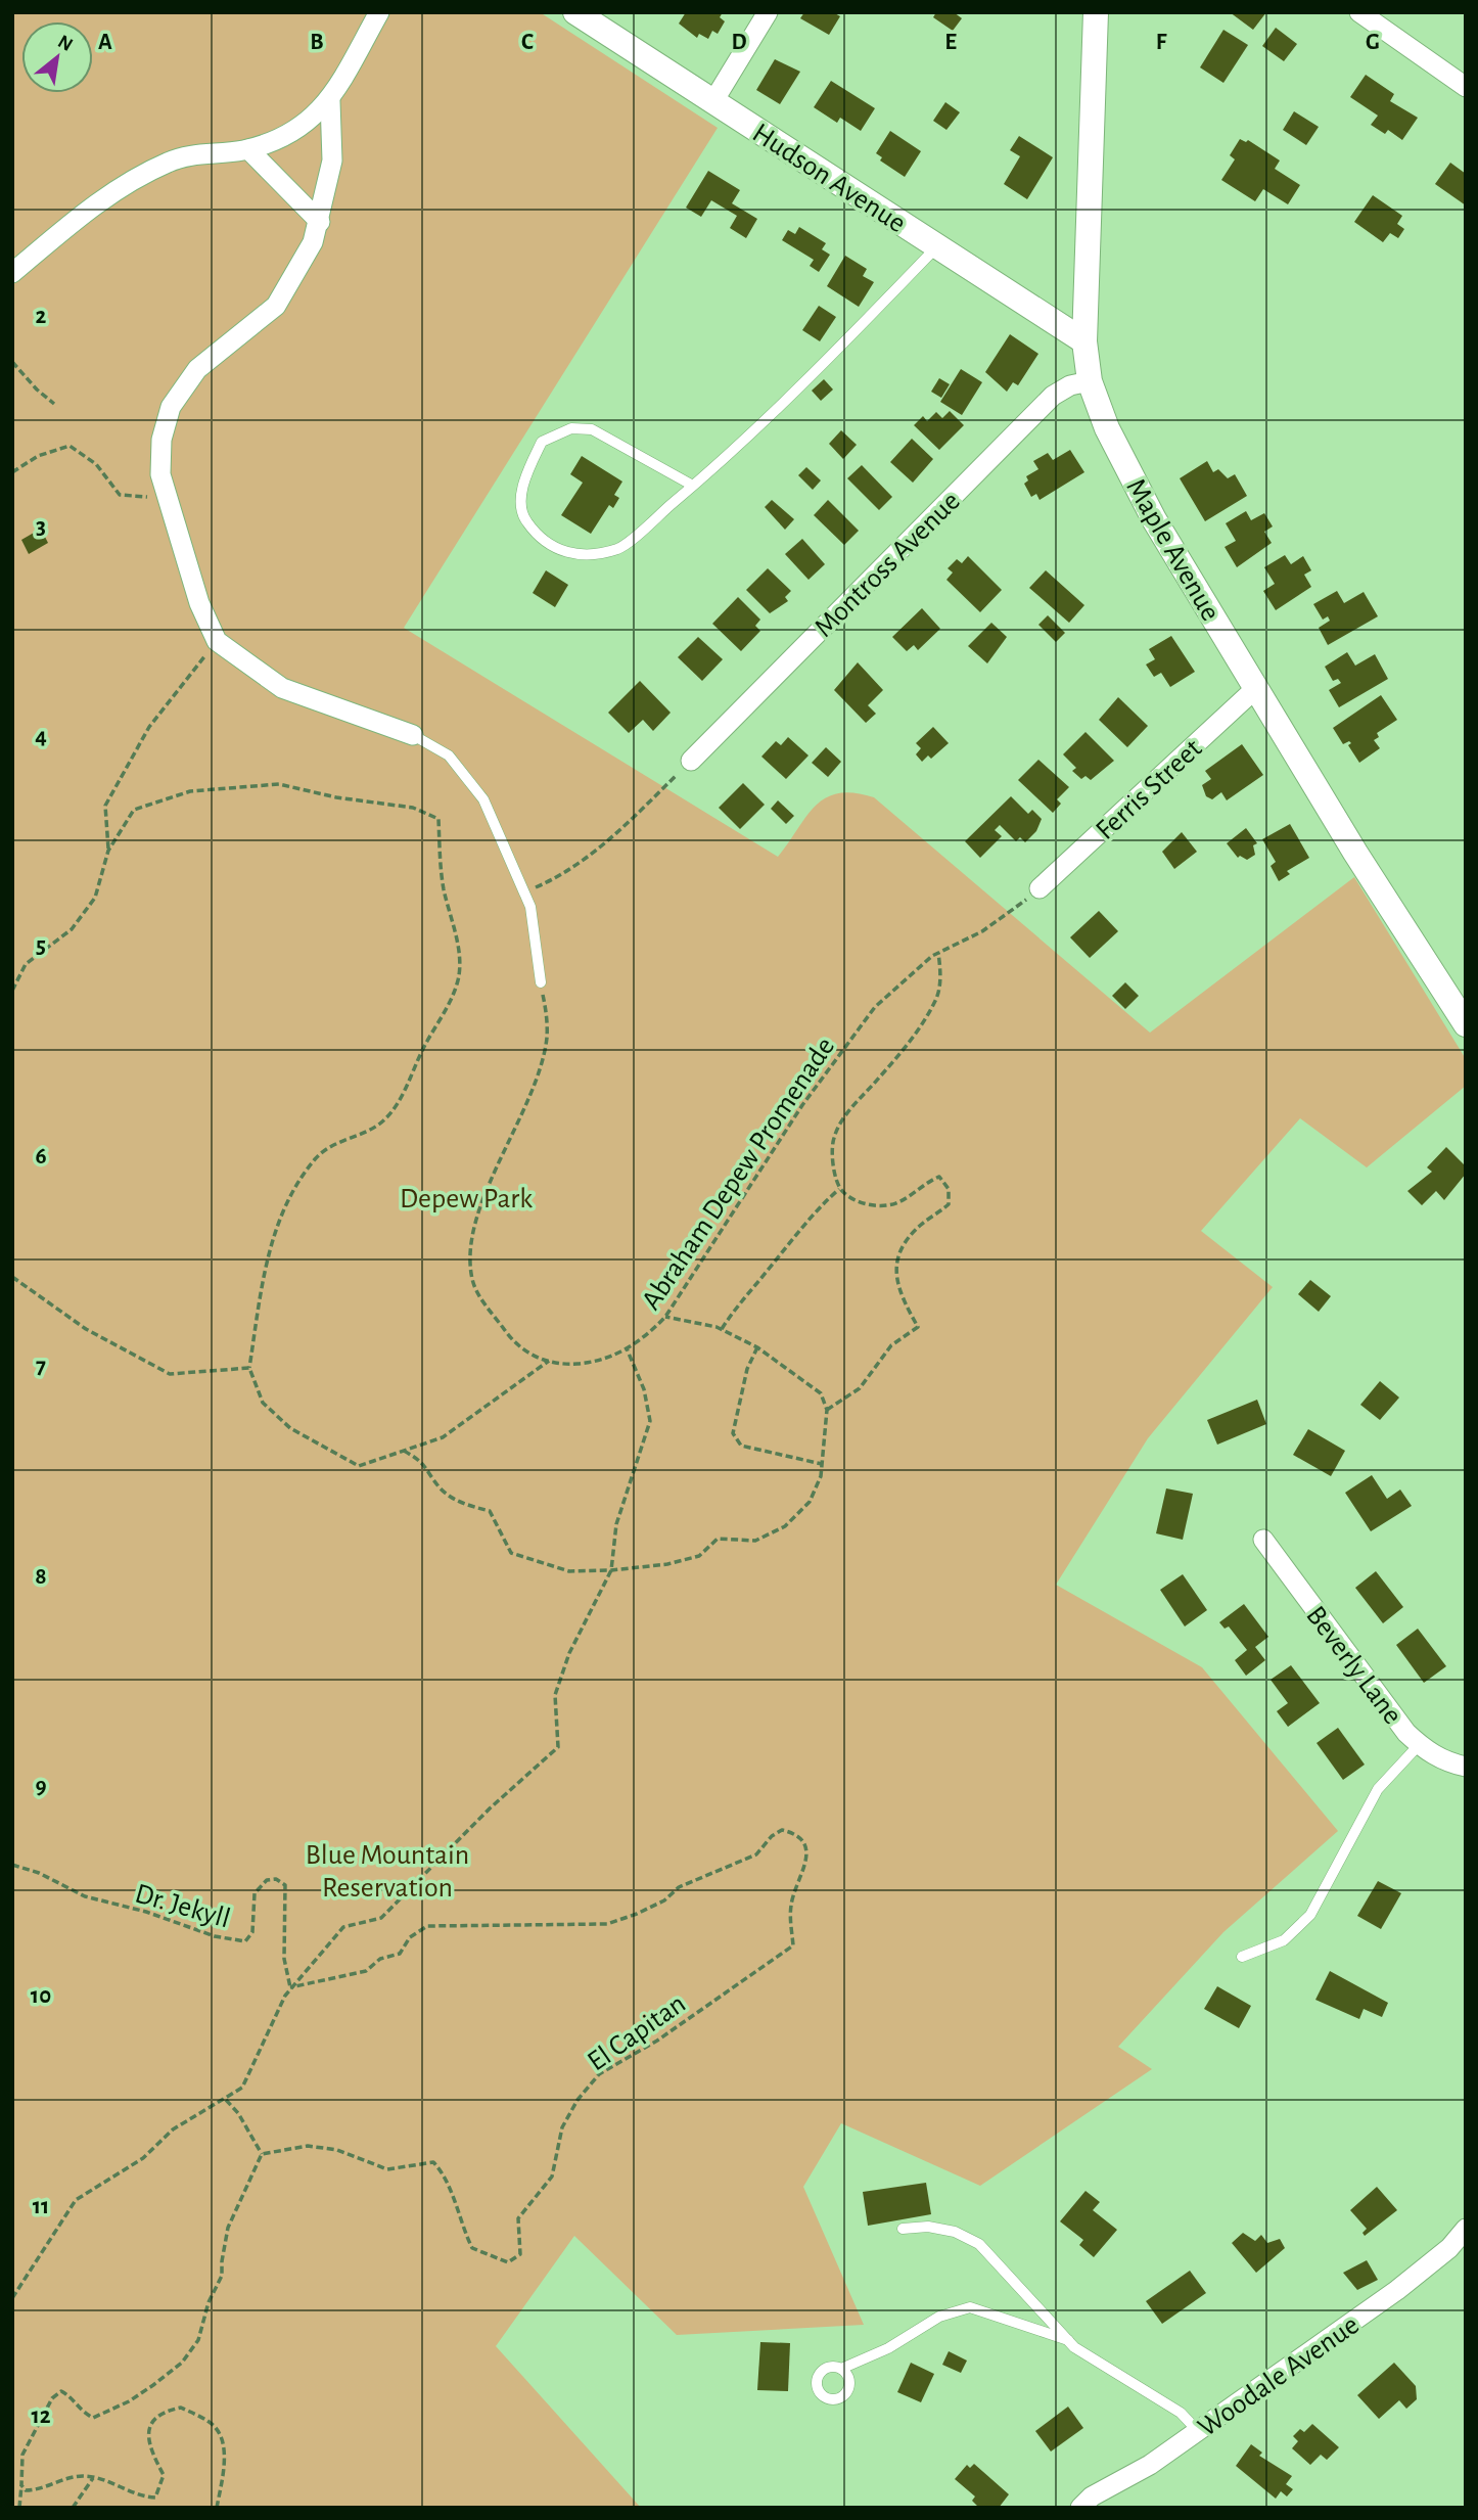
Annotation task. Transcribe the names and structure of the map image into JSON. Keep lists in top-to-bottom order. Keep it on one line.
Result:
{"streets":{"street":["Hudson Avenue","Maple Avenue","Montross Avenue","Ferris Street","Beverly Lane","Woodale Avenue"],"path":["Abraham Depew Promenade","Dr. Jekyll","El Capitan"]},"crossings":[["Hudson Avenue","Maple Avenue"],["Maple Avenue","Montross Avenue"],["Maple Avenue","Ferris Street"],["Ferris Street","Abraham Depew Promenade"],["Dr. Jekyll","El Capitan"]],"parks":["Depew Park","Blue Mountain Reservation"],"north":"top right","grid":{"columns":["A","B","C","D","E","F","G"],"rows":["2","3","4","5","6","7","8","9","10","11","12"]}}
